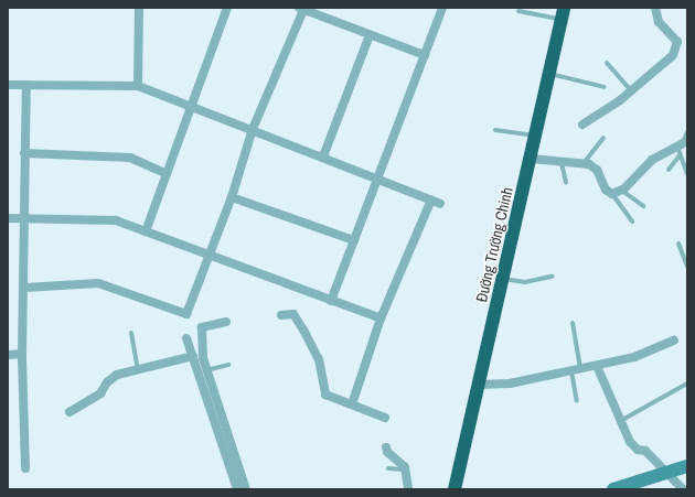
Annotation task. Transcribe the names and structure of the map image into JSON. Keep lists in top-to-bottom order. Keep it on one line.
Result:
{"streets":{"highway":["Đường Trường Chinh"]}}
